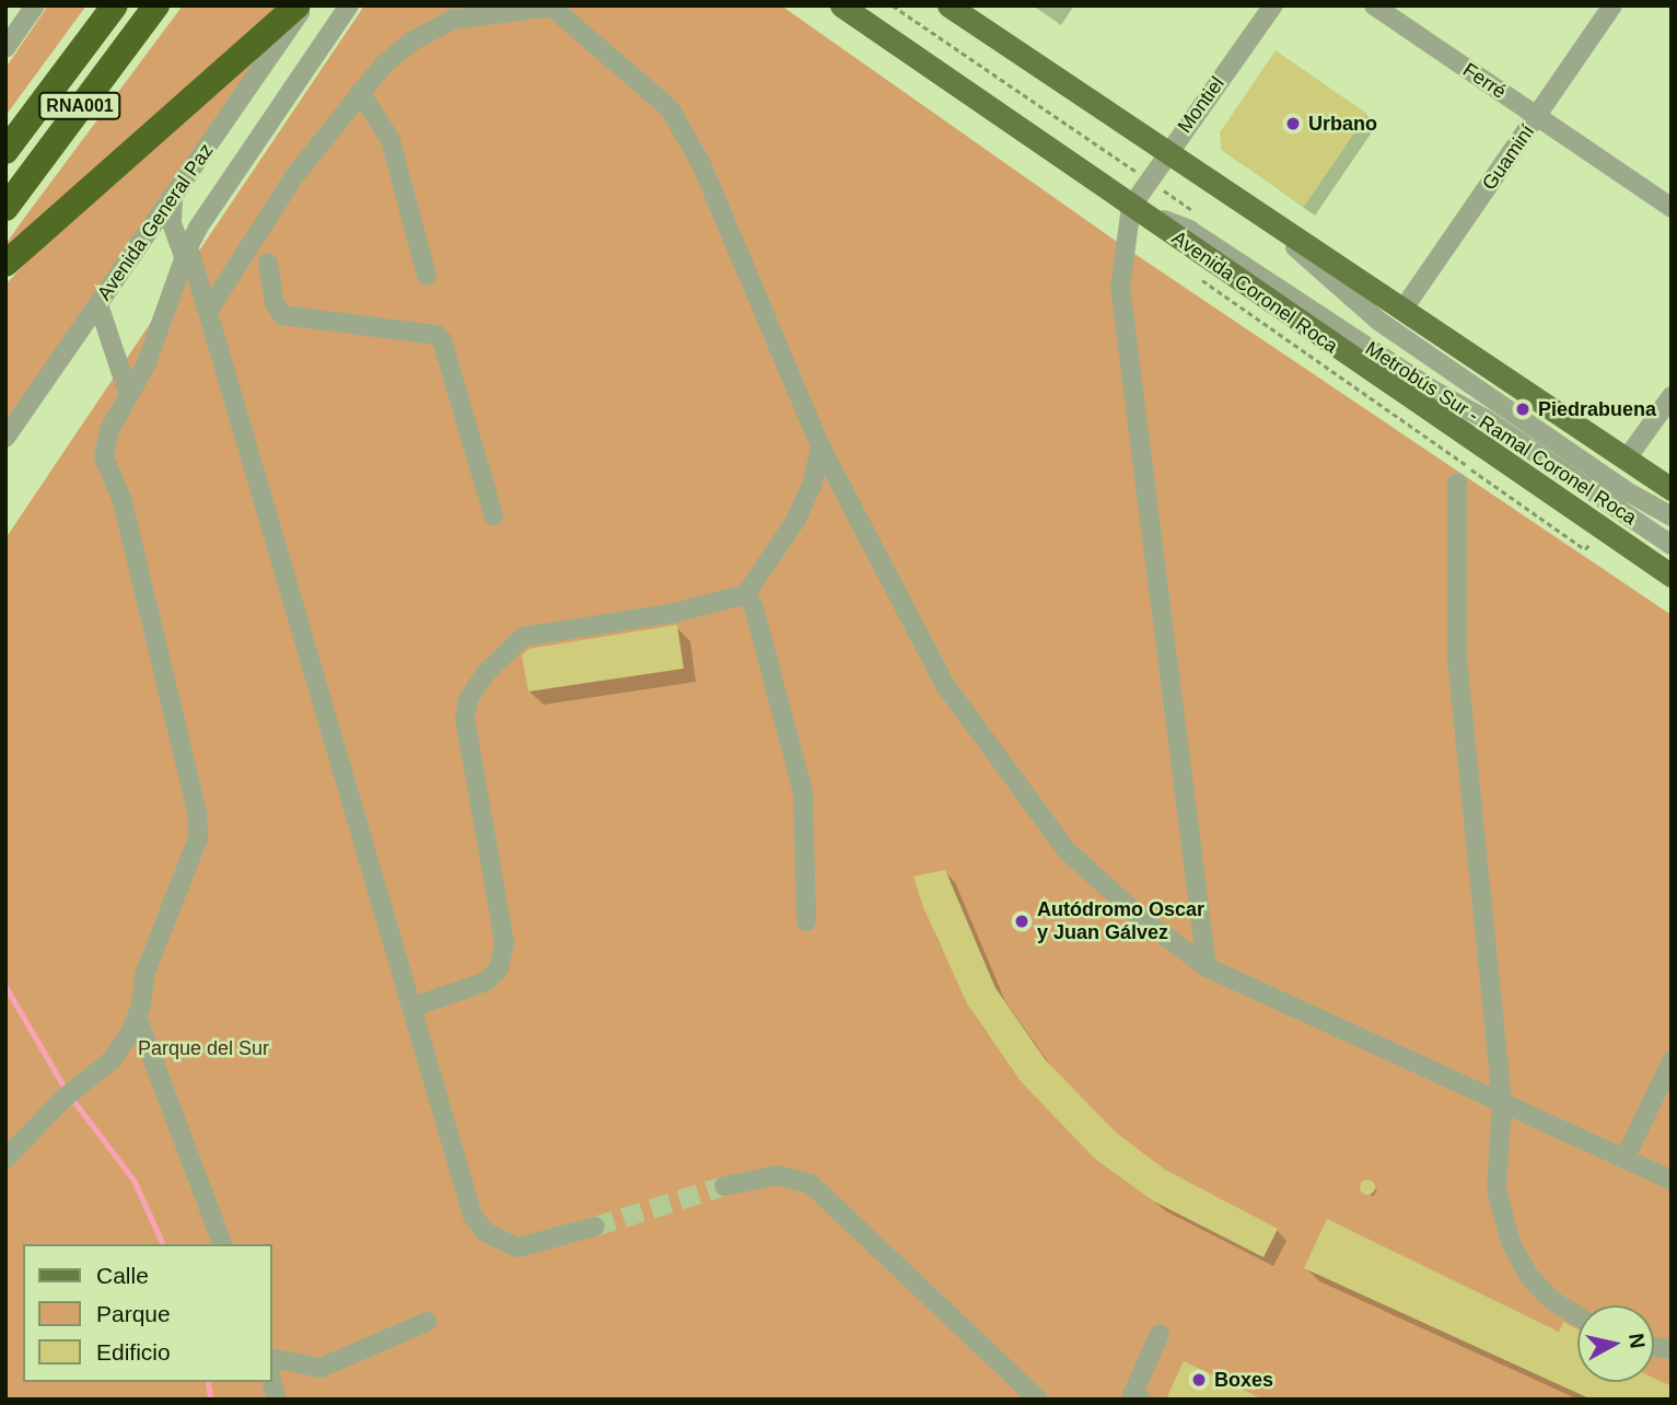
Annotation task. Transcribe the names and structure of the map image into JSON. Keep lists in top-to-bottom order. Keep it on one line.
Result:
{"streets":{"highway":["RNA001"],"main road":["Avenida Coronel Roca"],"street":["Ferré","Montiel","Guaminí","Avenida General Paz","Metrobús Sur - Ramal Coronel Roca"]},"crossings":[["Ferré","Guaminí"],["Montiel","Avenida Coronel Roca"],["Montiel","Metrobús Sur - Ramal Coronel Roca"],["Avenida Coronel Roca","Metrobús Sur - Ramal Coronel Roca"]],"parks":["Parque del Sur"],"places":["Urbano","Piedrabuena","Autódromo Oscar y Juan Gálvez","Boxes"],"legend":["Calle","Parque","Edificio"],"north":"right"}
